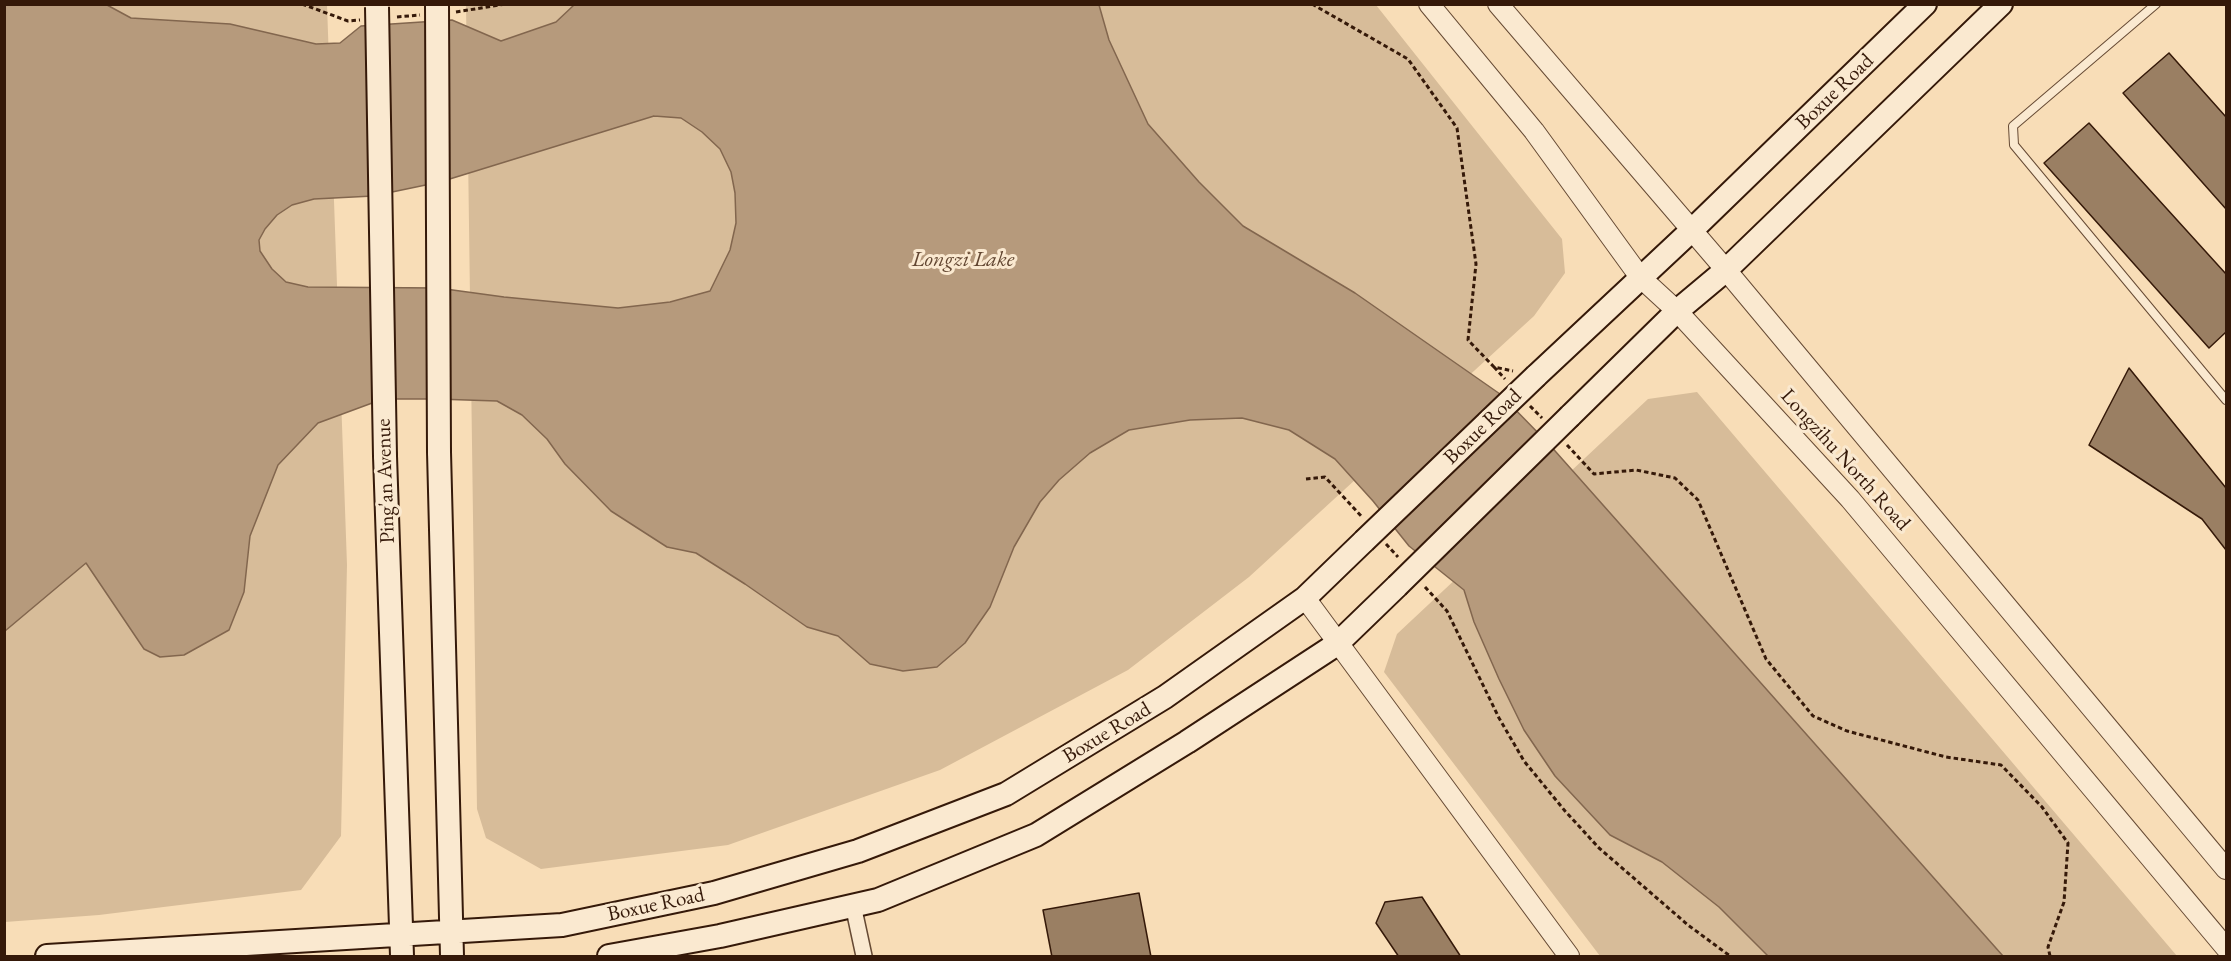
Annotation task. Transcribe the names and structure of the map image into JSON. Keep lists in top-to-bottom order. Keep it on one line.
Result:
{"streets":{"main road":["Boxue Road","Ping'an Avenue"],"street":["Longzihu North Road"]},"crossings":[["Boxue Road","Longzihu North Road"],["Boxue Road","Ping'an Avenue"]],"water":["Longzi Lake"]}
